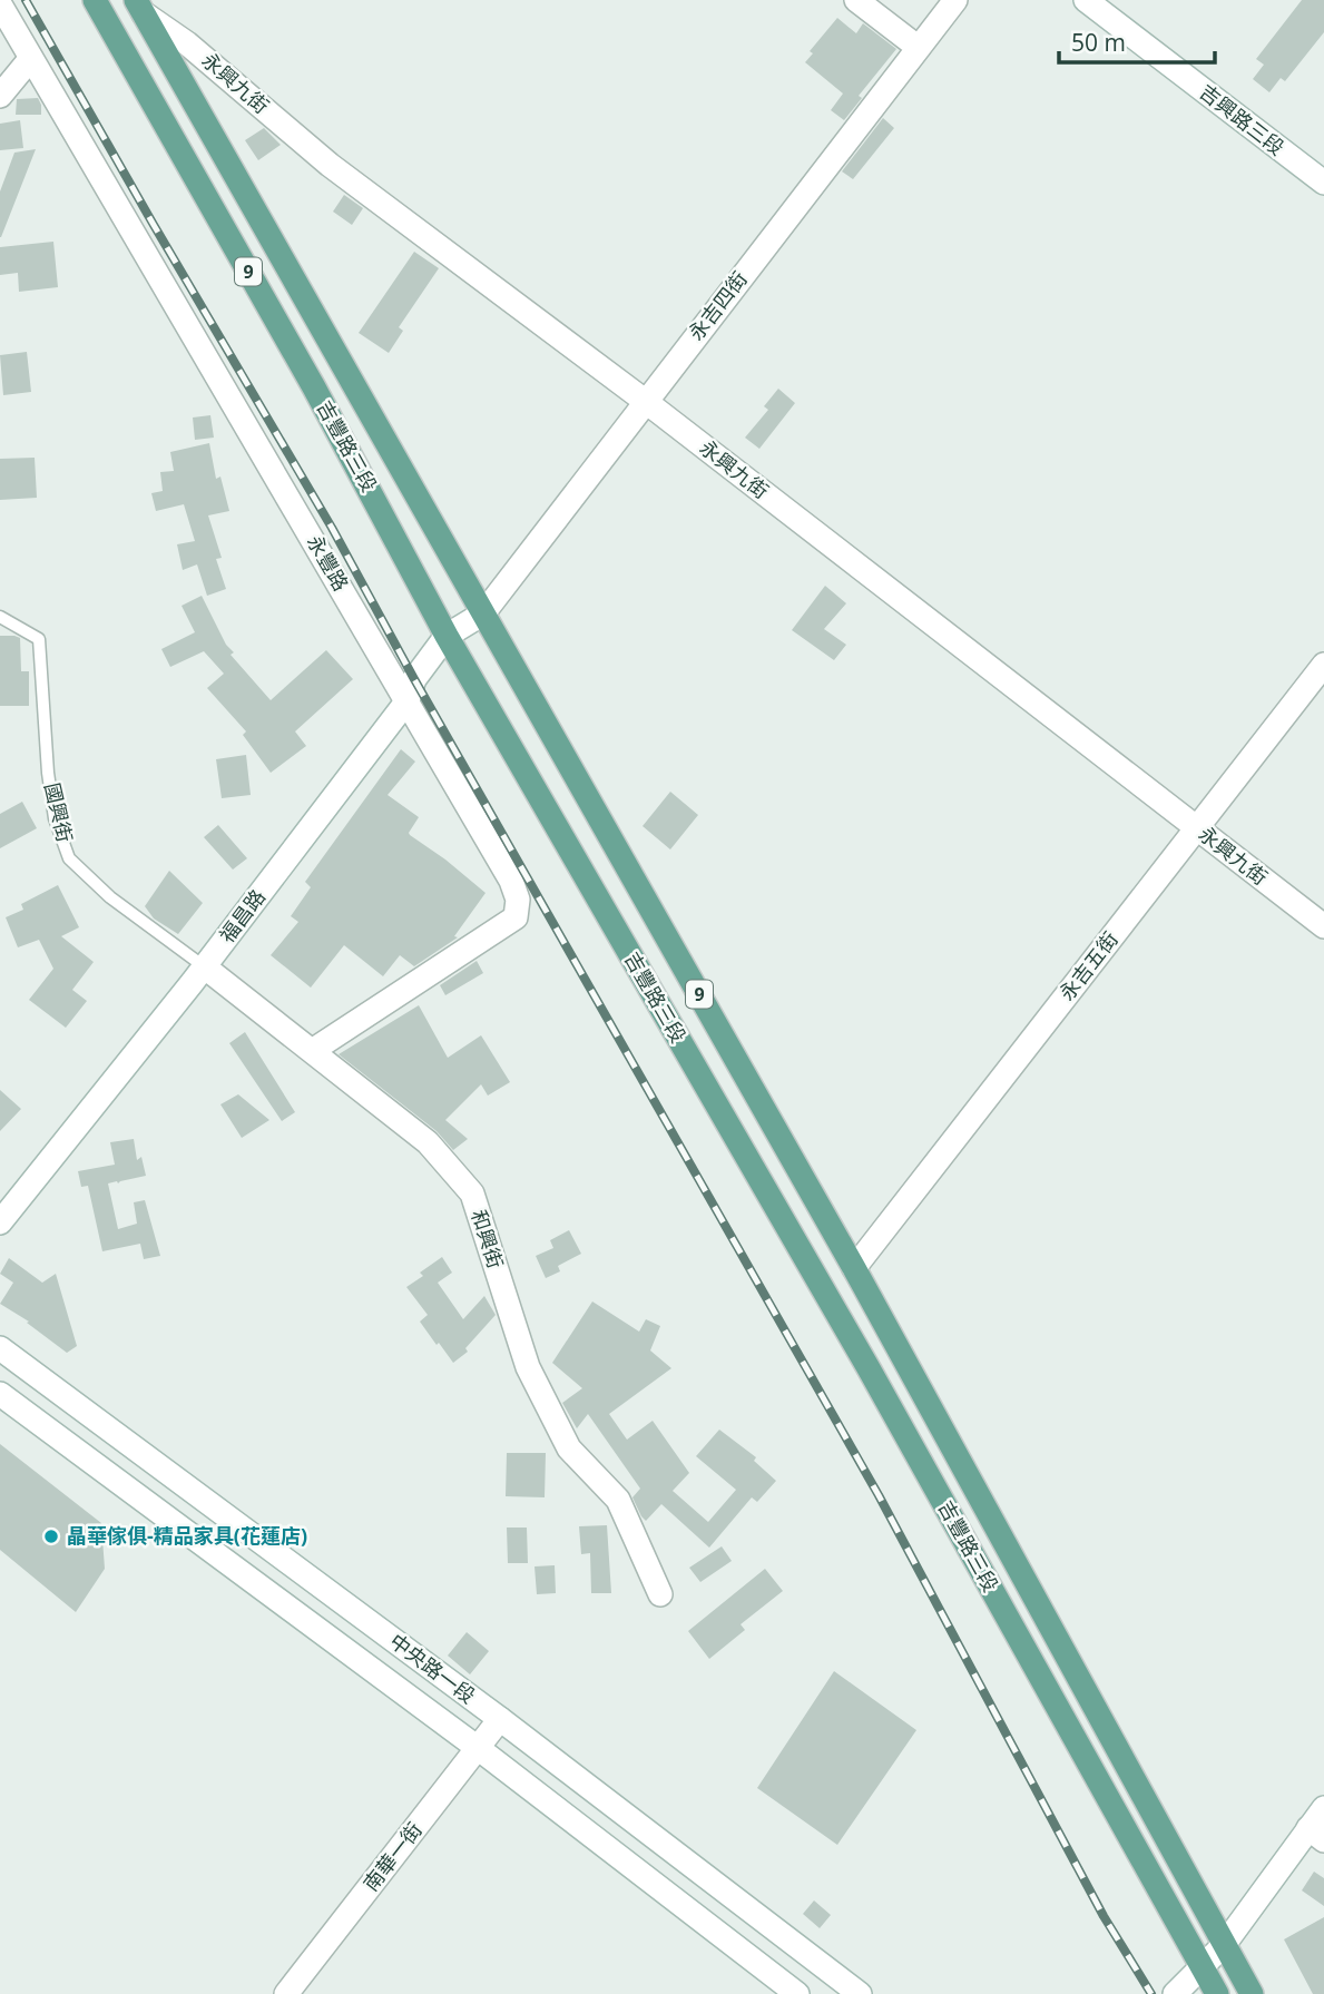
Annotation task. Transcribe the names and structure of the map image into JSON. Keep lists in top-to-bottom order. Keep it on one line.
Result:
{"streets":{"main road":["9","吉豐路三段"],"street":["永興九街","吉興路三段","永吉四街","永豐路","福昌路","永吉五街","和興街","中央路一段","南華一街"],"lane":["國興街"]},"crossings":[["永興九街","永吉四街"],["永興九街","吉豐路三段"],["永興九街","永吉五街"],["永吉四街","吉豐路三段"],["永吉四街","福昌路"],["吉豐路三段","福昌路"],["吉豐路三段","永吉五街"],["永豐路","福昌路"],["永豐路","和興街"],["國興街","福昌路"],["國興街","和興街"],["福昌路","和興街"],["中央路一段","南華一街"]],"places":["晶華傢俱-精品家具(花蓮店)"],"scale_bar":"50 m"}
